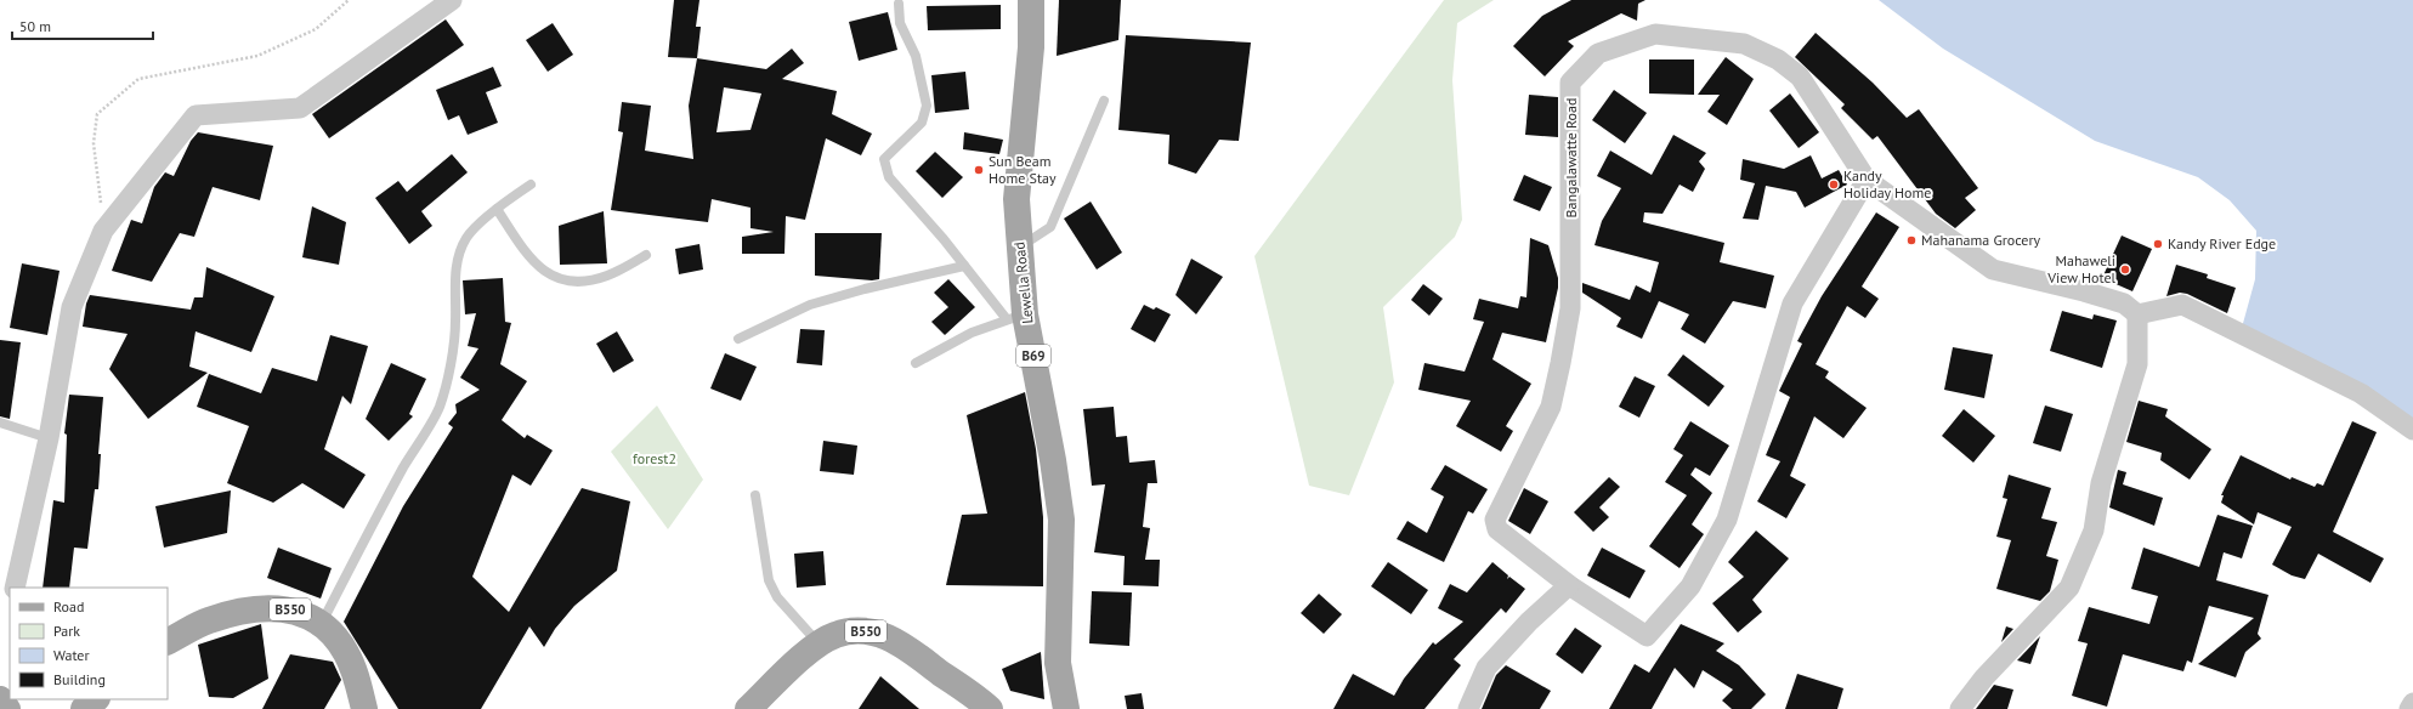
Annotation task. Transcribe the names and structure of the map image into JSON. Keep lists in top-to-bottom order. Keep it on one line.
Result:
{"streets":{"main road":["Lewella Road","B69","B550"],"street":["Bangalawatte Road"]},"parks":["forest2"],"places":["Sun Beam Home Stay","Kandy Holiday Home","Mahanama Grocery","Kandy River Edge","Mahaweli View Hotel"],"legend":["Road","Park","Water","Building"],"scale_bar":"50 m"}
